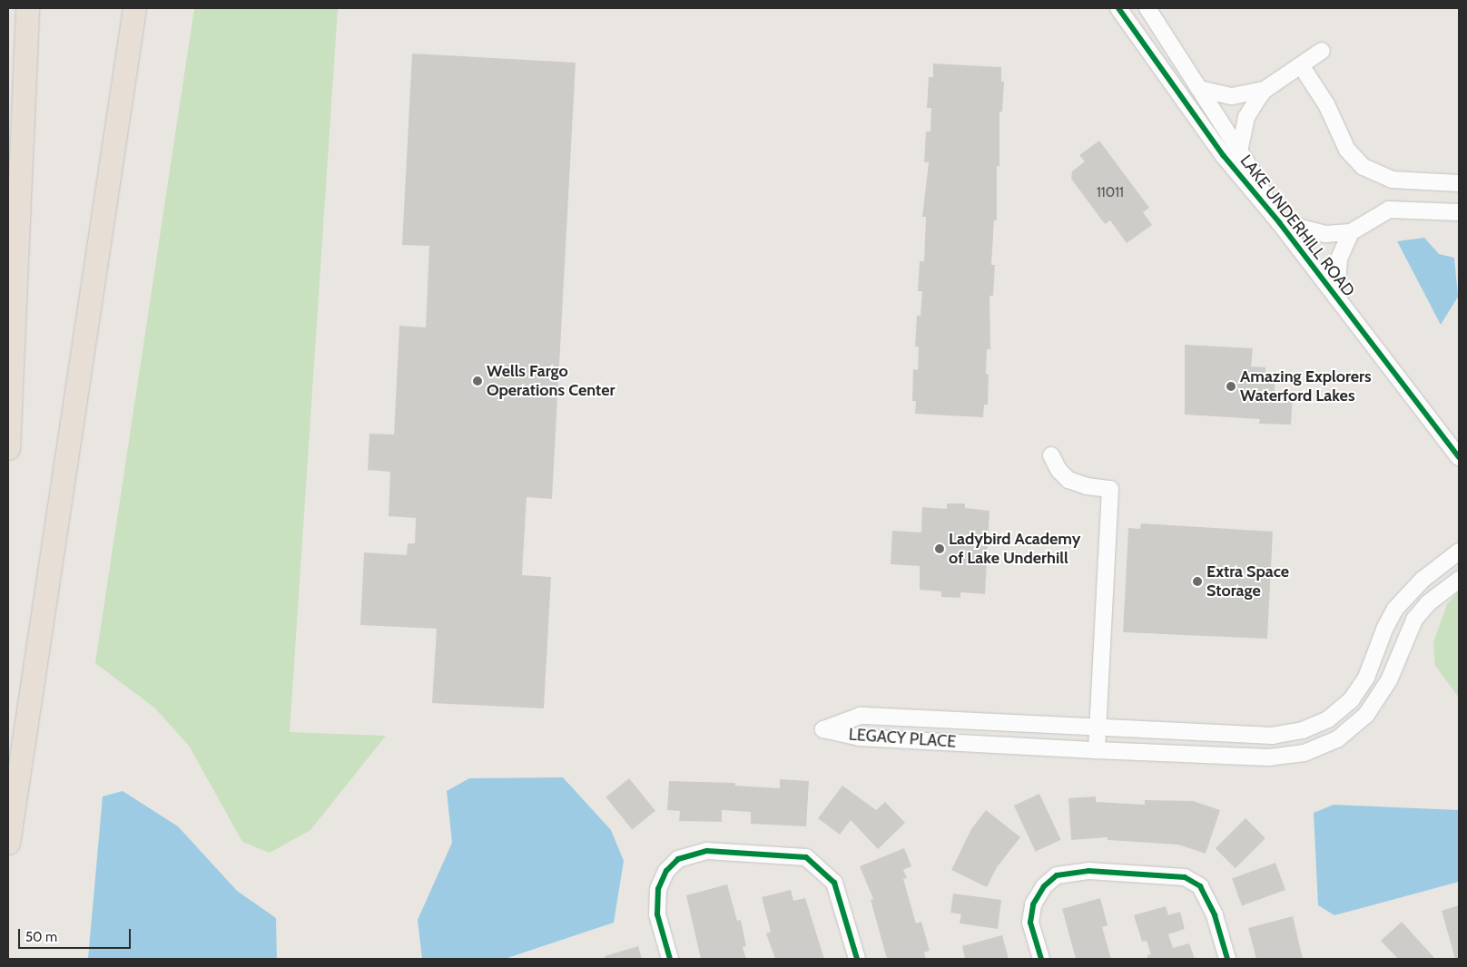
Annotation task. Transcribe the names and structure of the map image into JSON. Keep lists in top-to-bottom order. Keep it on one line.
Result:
{"streets":{"street":["LAKE UNDERHILL ROAD","LEGACY PLACE"]},"places":["Wells Fargo Operations Center","Amazing Explorers Waterford Lakes","Ladybird Academy of Lake Underhill","Extra Space Storage"],"house_numbers":["11011"],"scale_bar":"50 m"}
